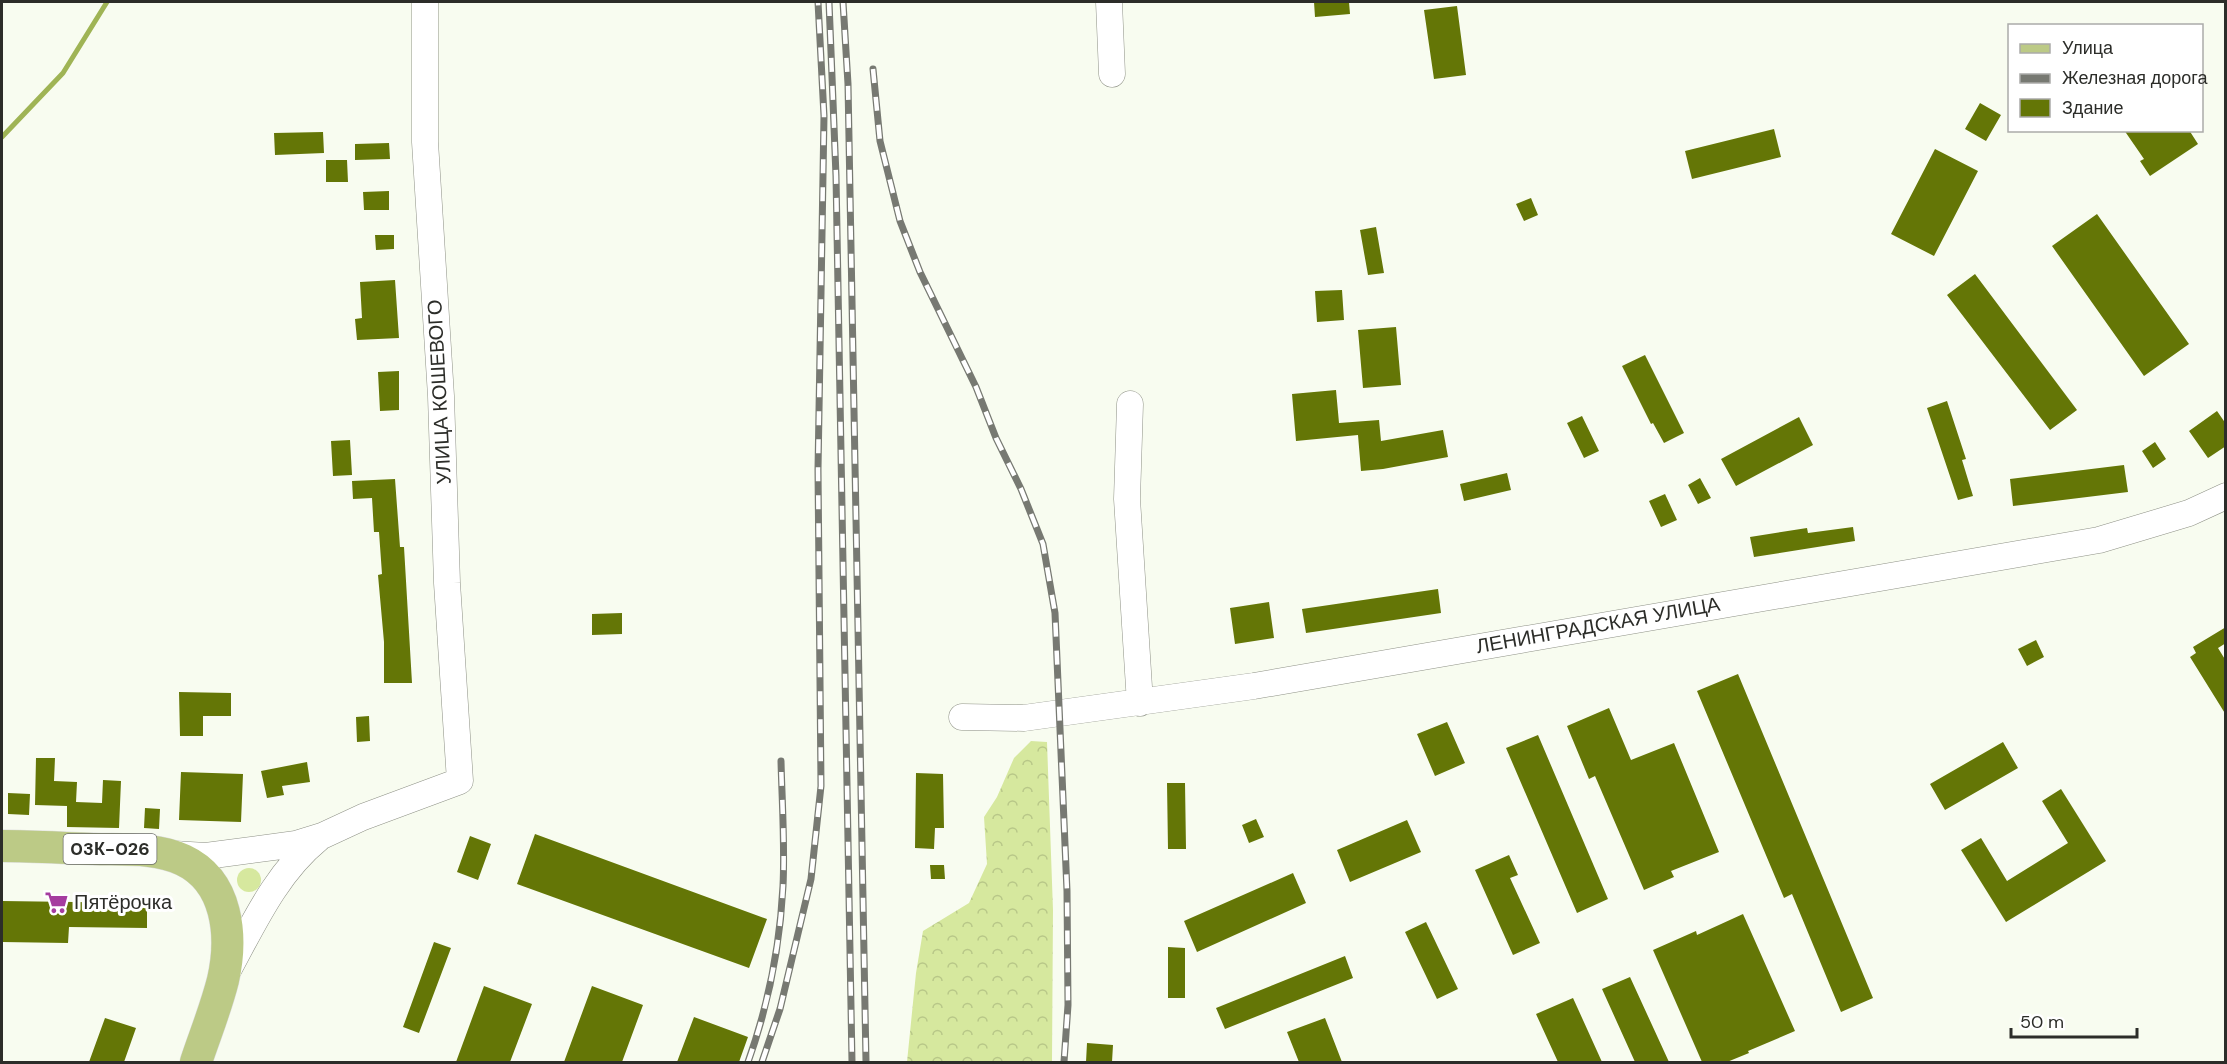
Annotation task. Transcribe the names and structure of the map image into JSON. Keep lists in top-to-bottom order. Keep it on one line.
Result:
{"streets":{"main road":["03К-026"],"street":["УЛИЦА КОШЕВОГО","ЛЕНИНГРАДСКАЯ УЛИЦА"]},"places":{"supermarket":["Пятёрочка"]},"legend":["Улица","Железная дорога","Здание"],"scale_bar":"50 m"}
